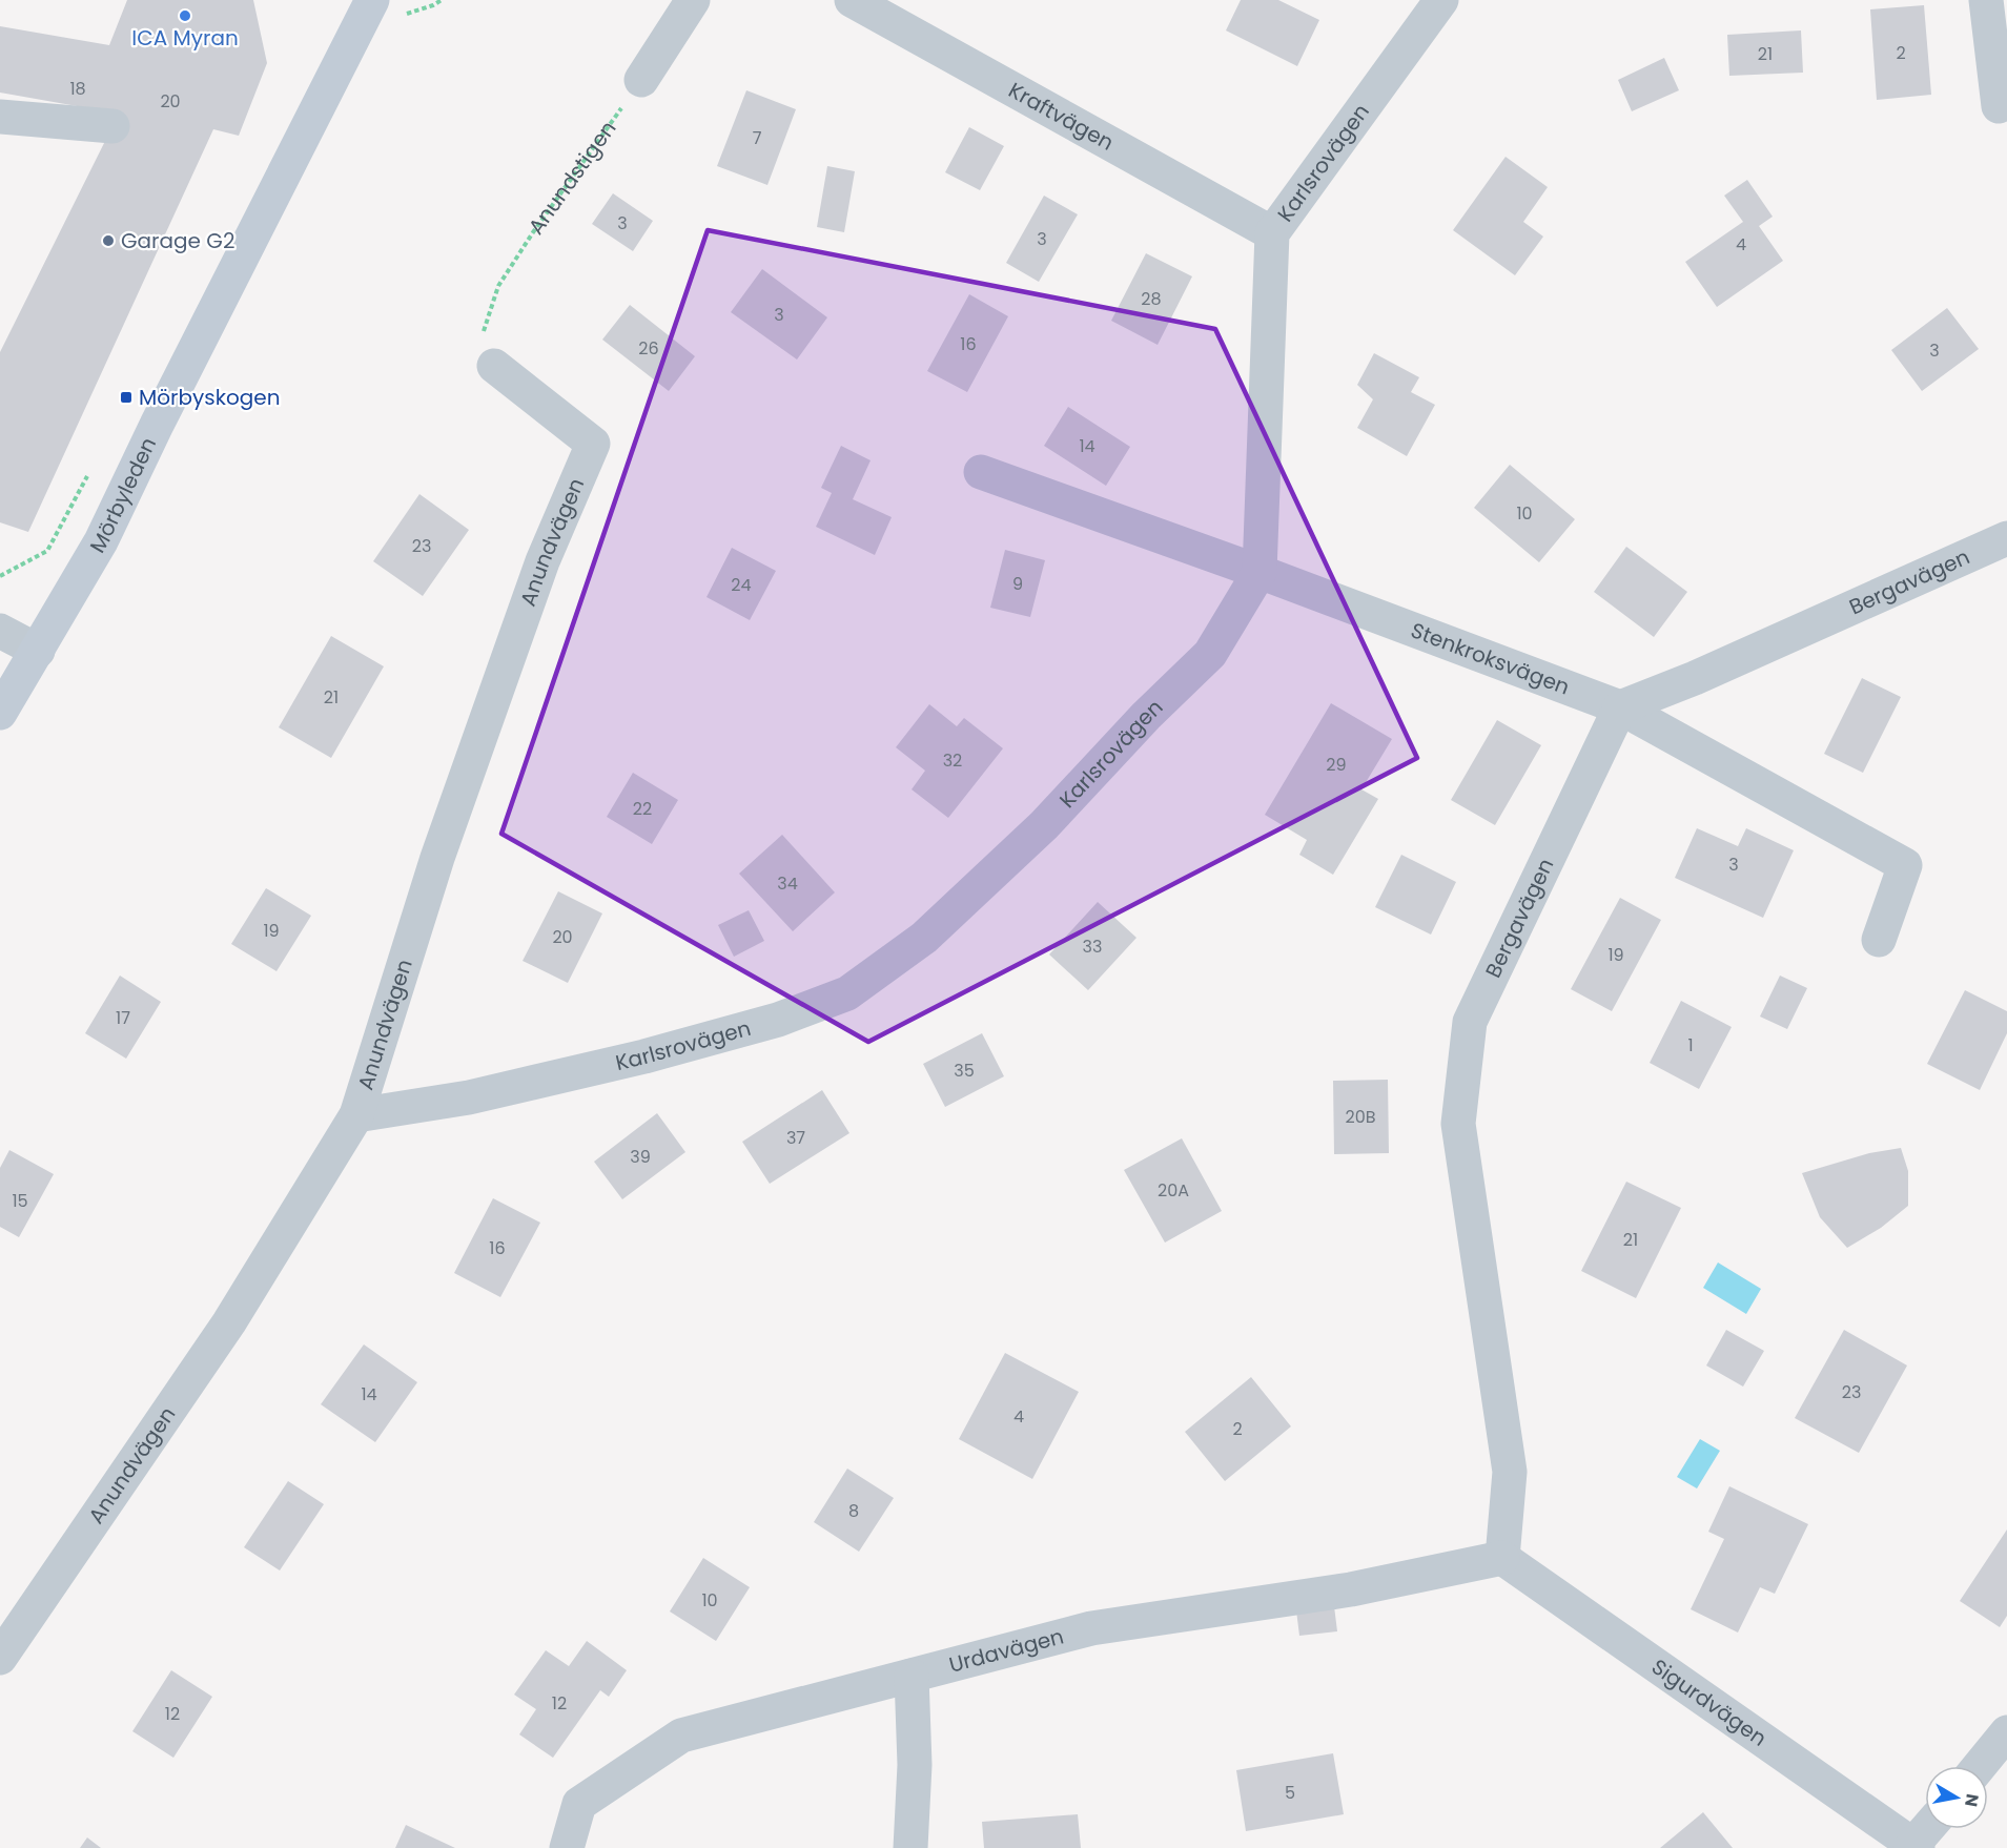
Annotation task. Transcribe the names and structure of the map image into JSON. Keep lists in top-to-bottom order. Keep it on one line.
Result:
{"streets":{"street":["Kraftvägen","Karlsrovägen","Mörbyleden","Anundvägen","Bergavägen","Stenkroksvägen","Urdavägen","Sigurdvägen"],"path":["Anundstigen"]},"crossings":[["Kraftvägen","Karlsrovägen"],["Karlsrovägen","Anundvägen"],["Karlsrovägen","Stenkroksvägen"],["Anundstigen","Anundvägen"],["Bergavägen","Stenkroksvägen"],["Bergavägen","Urdavägen"],["Bergavägen","Sigurdvägen"],["Urdavägen","Sigurdvägen"]],"places":{"other":["ICA Myran","Garage G2"],"transit":["Mörbyskogen"]},"house_numbers":["2","21","18","20","7","3","3","4","28","3","16","26","3","14","10","23","9","24","21","32","29","22","3","34","19","20","33","19","17","1","35","20B","37","39","20A","15","21","16","23","14","4","2","8","10","12","12","5"],"north":"right"}
